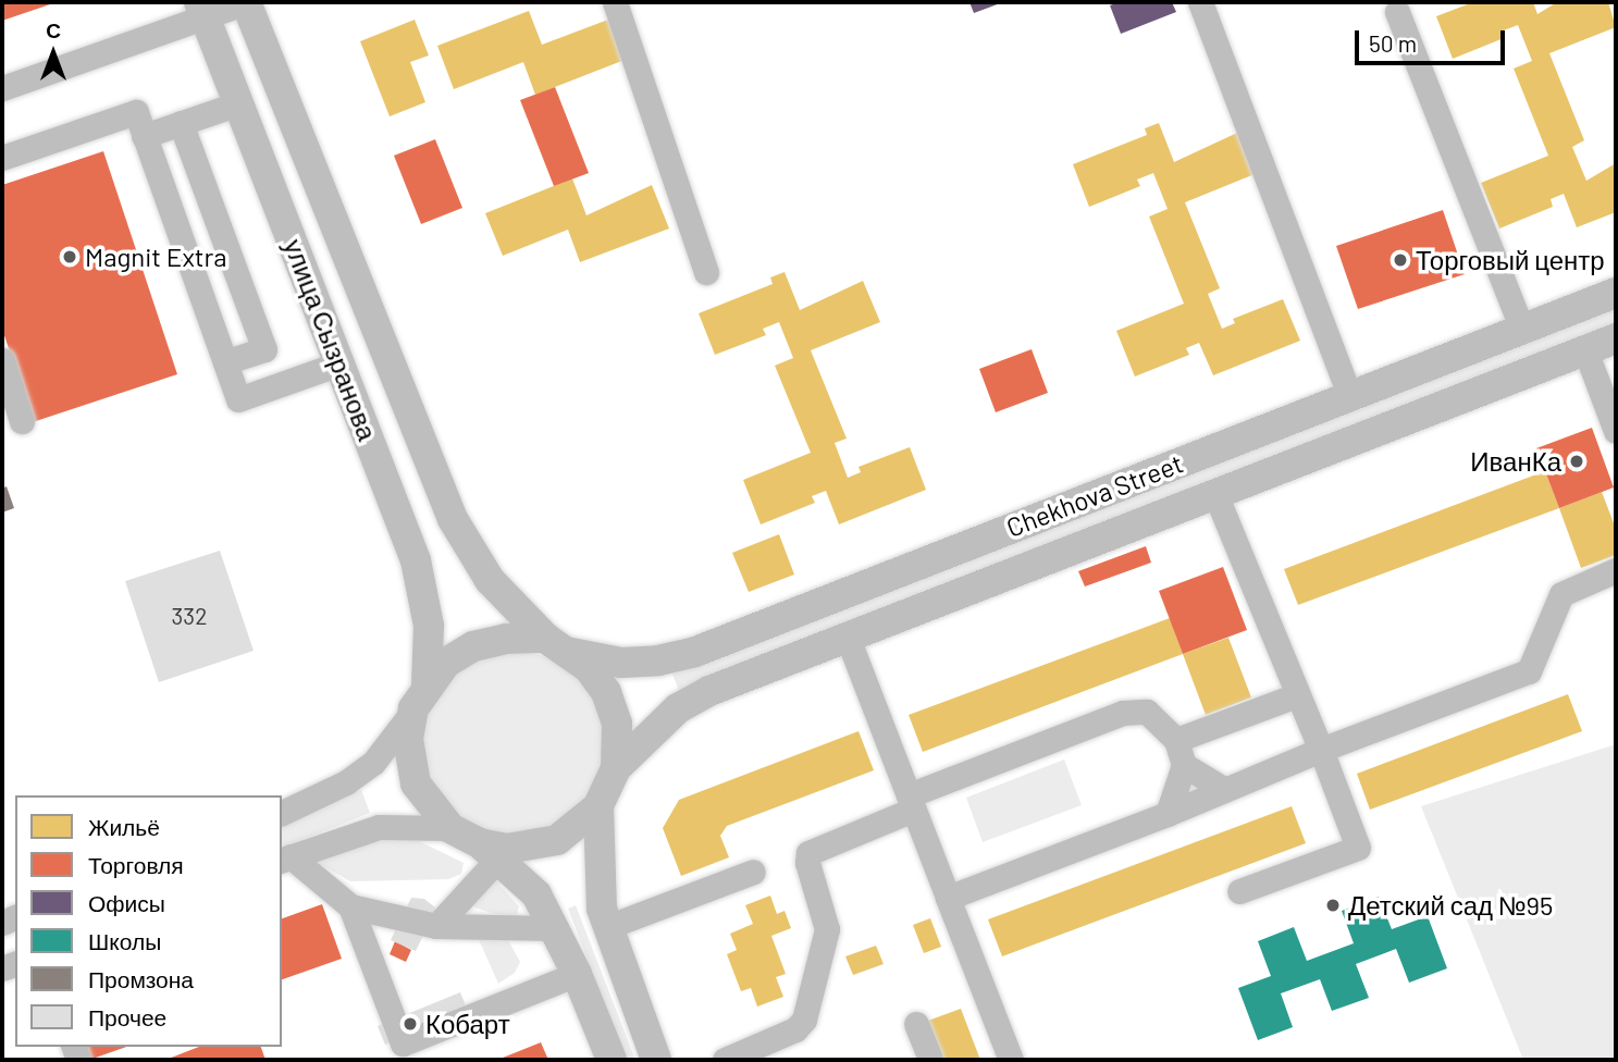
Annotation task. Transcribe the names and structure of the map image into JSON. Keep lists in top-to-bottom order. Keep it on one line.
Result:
{"streets":{"main road":["улица Сызранова","Chekhova Street"]},"crossings":[["улица Сызранова","Chekhova Street"]],"places":["Magnit Extra","Торговый центр","ИванКа","Детский сад №95","Кобарт"],"house_numbers":["332"],"legend":["Жильё","Торговля","Офисы","Школы","Промзона","Прочее"],"scale_bar":"50 m","north":"top"}
